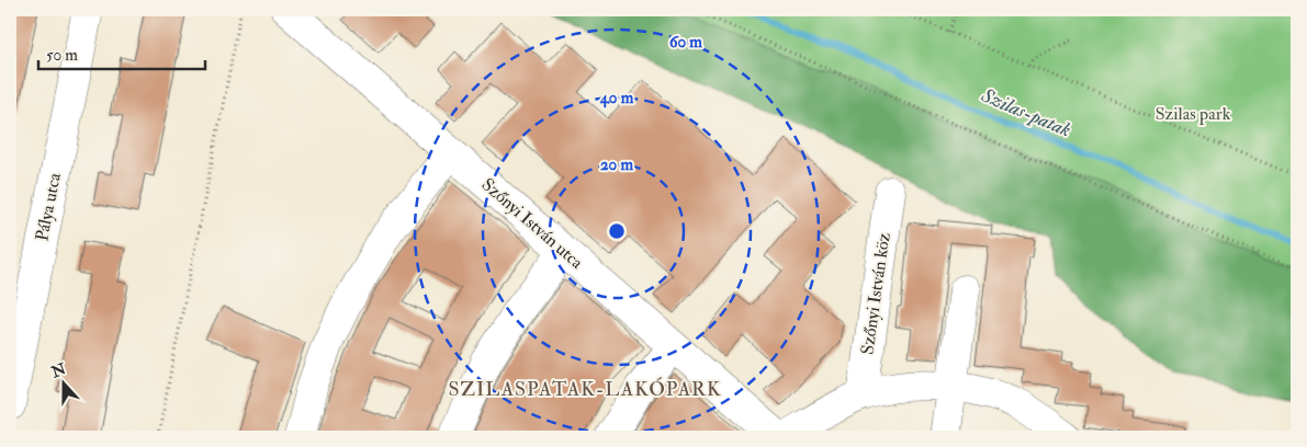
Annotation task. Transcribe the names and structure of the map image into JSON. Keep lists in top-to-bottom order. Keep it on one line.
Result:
{"streets":{"street":["Pálya utca","Szőnyi István utca","Szőnyi István köz"]},"districts":["SZILASPATAK-LAKÓPARK"],"water":["Szilas-patak"],"parks":["Szilas park"],"scale_bar":"50 m","north":"top","rings":["60 m","40 m","20 m"]}
